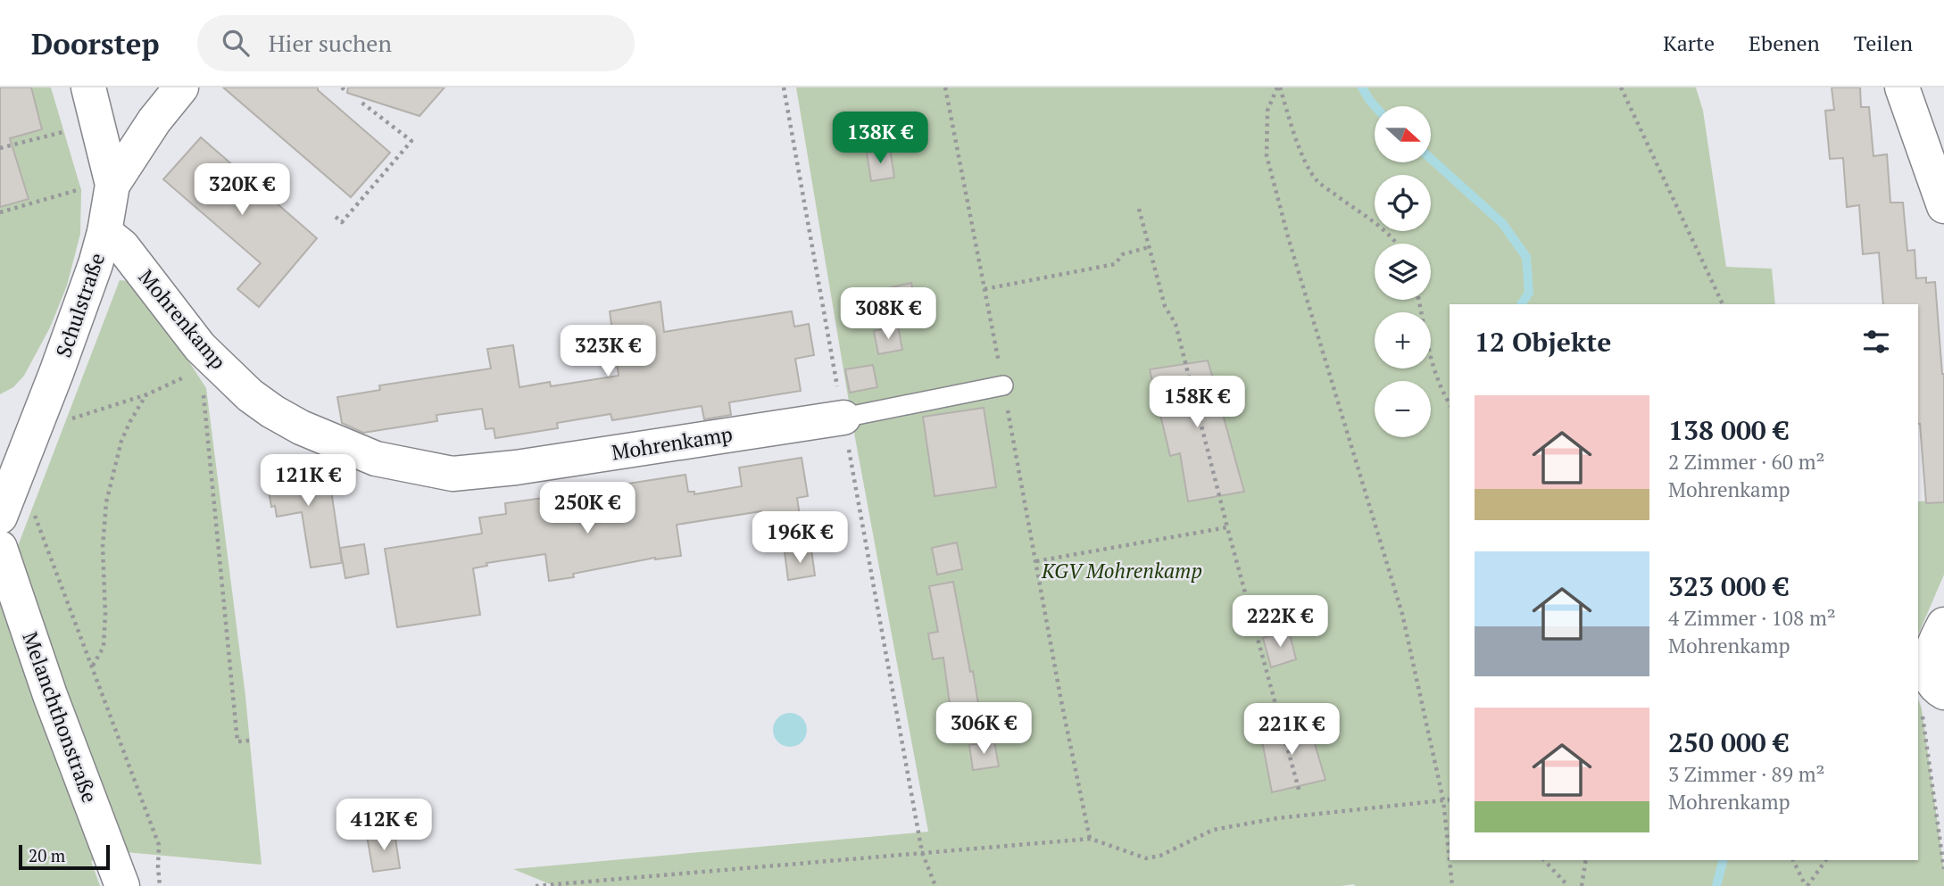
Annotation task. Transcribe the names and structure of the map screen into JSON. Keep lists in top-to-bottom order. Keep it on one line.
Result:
{"streets":{"street":["Schulstraße","Mohrenkamp","Melanchthonstraße"]},"crossings":[["Schulstraße","Mohrenkamp"]],"parks":["KGV Mohrenkamp"],"scale_bar":"20 m","north":"right","page":{"header":"Doorstep","search":"Hier suchen","nav":["Karte","Ebenen","Teilen"],"map_buttons":["+","−"],"price":["138K €","320K €","308K €","323K €","158K €","121K €","250K €","196K €","222K €","306K €","221K €","412K €"],"heading":"12 Objekte","list":[{"name":"138 000 €","note":"2 Zimmer · 60 m² · Mohrenkamp"},{"name":"323 000 €","note":"4 Zimmer · 108 m² · Mohrenkamp"},{"name":"250 000 €","note":"3 Zimmer · 89 m² · Mohrenkamp"}],"scale":"20 m"}}
